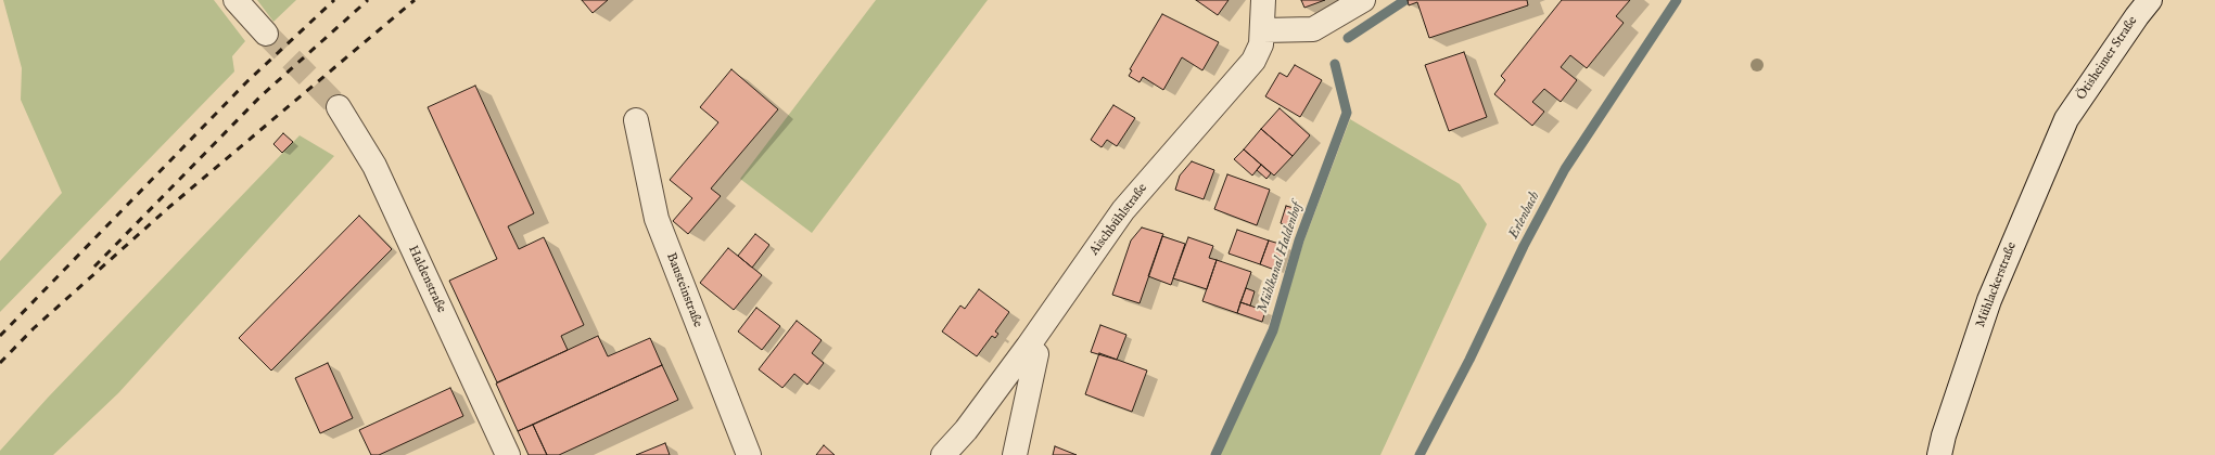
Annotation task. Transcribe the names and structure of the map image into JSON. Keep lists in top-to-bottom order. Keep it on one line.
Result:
{"streets":{"street":["Ötisheimer Straße","Aischbühlstraße","Haldenstraße","Mühlackerstraße","Bausteinstraße"]},"crossings":[["Ötisheimer Straße","Mühlackerstraße"]],"water":["Erlenbach","Mühlkanal Haldenhof"]}
